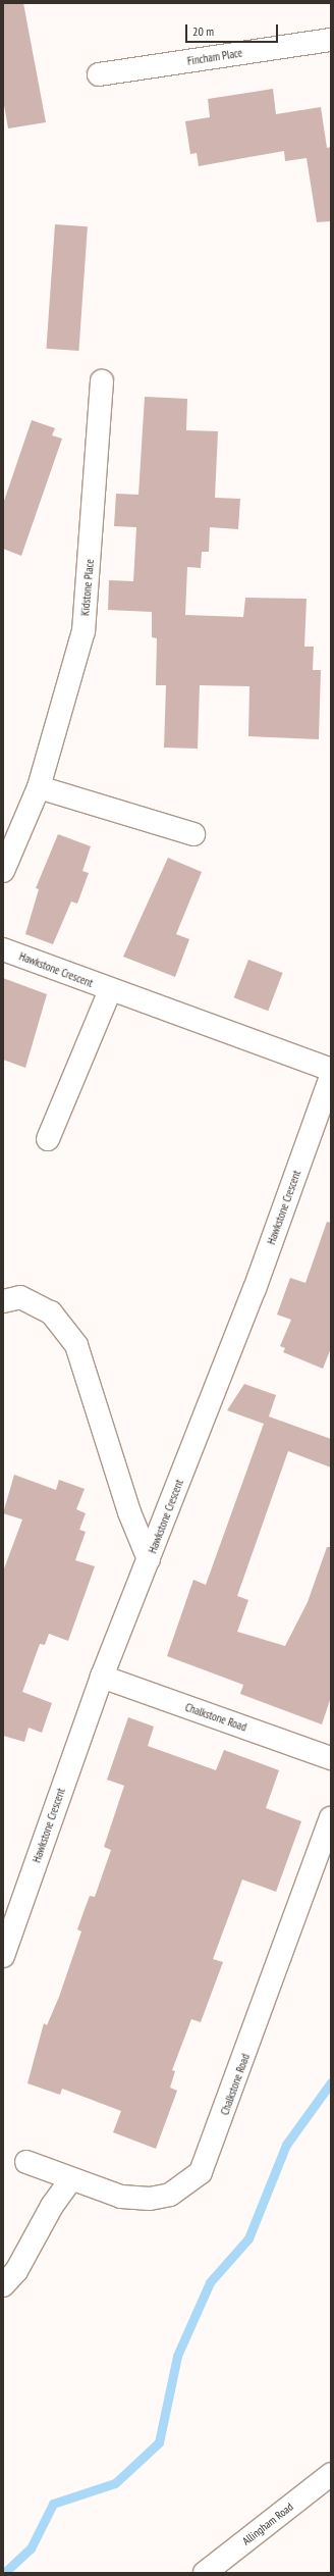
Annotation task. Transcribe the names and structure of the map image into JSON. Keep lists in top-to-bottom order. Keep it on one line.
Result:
{"streets":{"street":["Fincham Place","Kidstone Place","Hawkstone Crescent","Chalkstone Road","Allingham Road"]},"crossings":[["Hawkstone Crescent","Chalkstone Road"]],"scale_bar":"20 m"}
